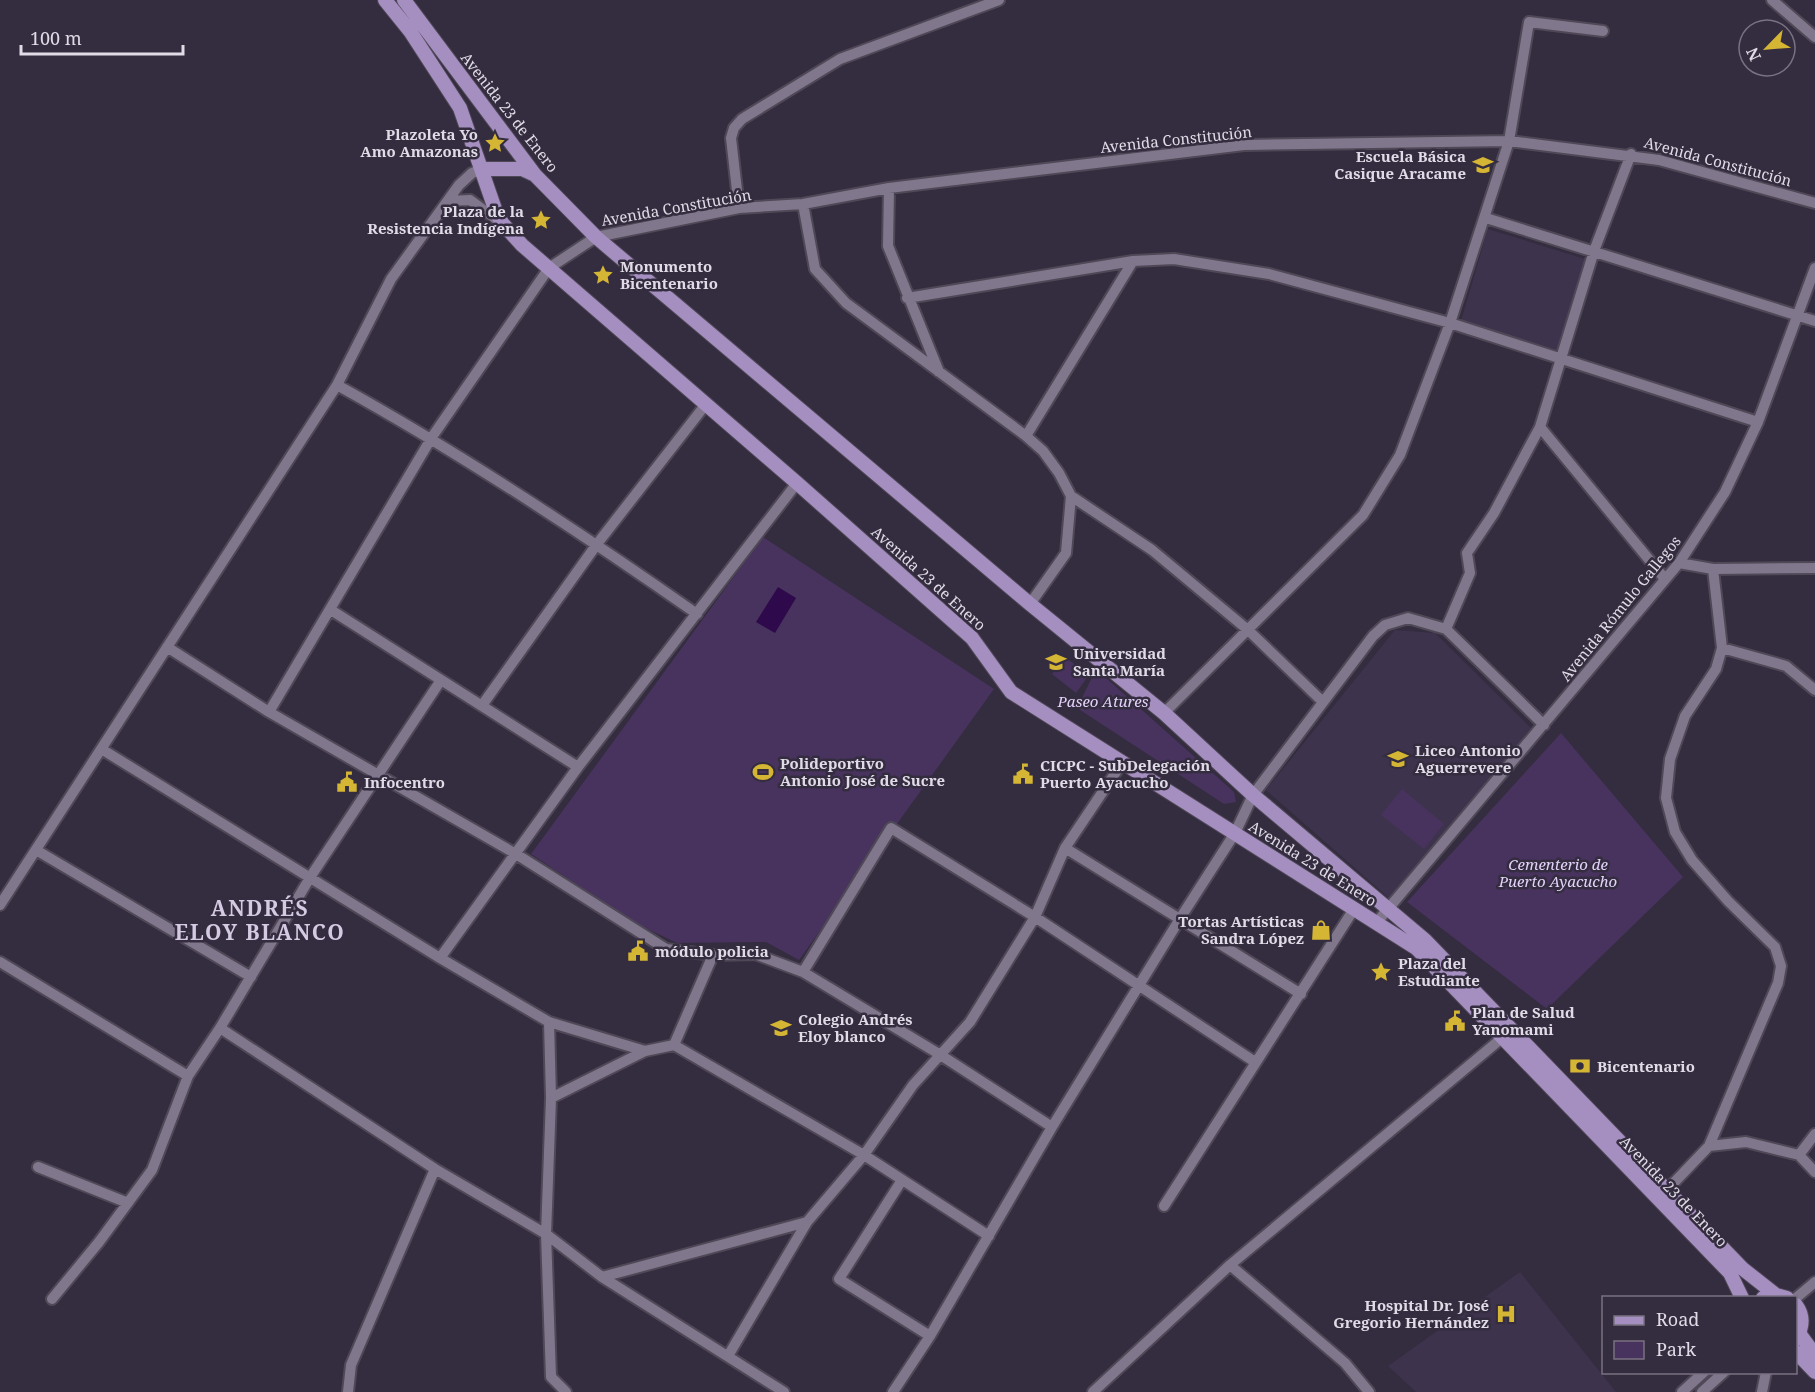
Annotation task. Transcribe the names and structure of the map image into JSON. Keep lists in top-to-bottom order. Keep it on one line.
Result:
{"streets":{"main road":["Avenida 23 de Enero"],"street":["Avenida Constitución","Avenida Rómulo Gallegos"]},"crossings":[["Avenida 23 de Enero","Avenida Constitución"],["Avenida 23 de Enero","Avenida Rómulo Gallegos"]],"districts":["ANDRÉS ELOY BLANCO"],"parks":["Paseo Atures","Cementerio de Puerto Ayacucho"],"places":{"place":["Plazoleta Yo Amo Amazonas","Plaza de la Resistencia Indígena","Monumento Bicentenario","Plaza del Estudiante"],"school or university":["Escuela Básica Casique Aracame","Universidad Santa María","Liceo Antonio Aguerrevere","Colegio Andrés Eloy blanco"],"sports":["Polideportivo Antonio José de Sucre"],"public building":["CICPC - SubDelegación Puerto Ayacucho","Infocentro","módulo policia","Plan de Salud Yanomami"],"shop":["Tortas Artísticas Sandra López"],"bank":["Bicentenario"],"hospital":["Hospital Dr. José Gregorio Hernández"]},"legend":["Road","Park"],"scale_bar":"100 m","north":"bottom left"}
